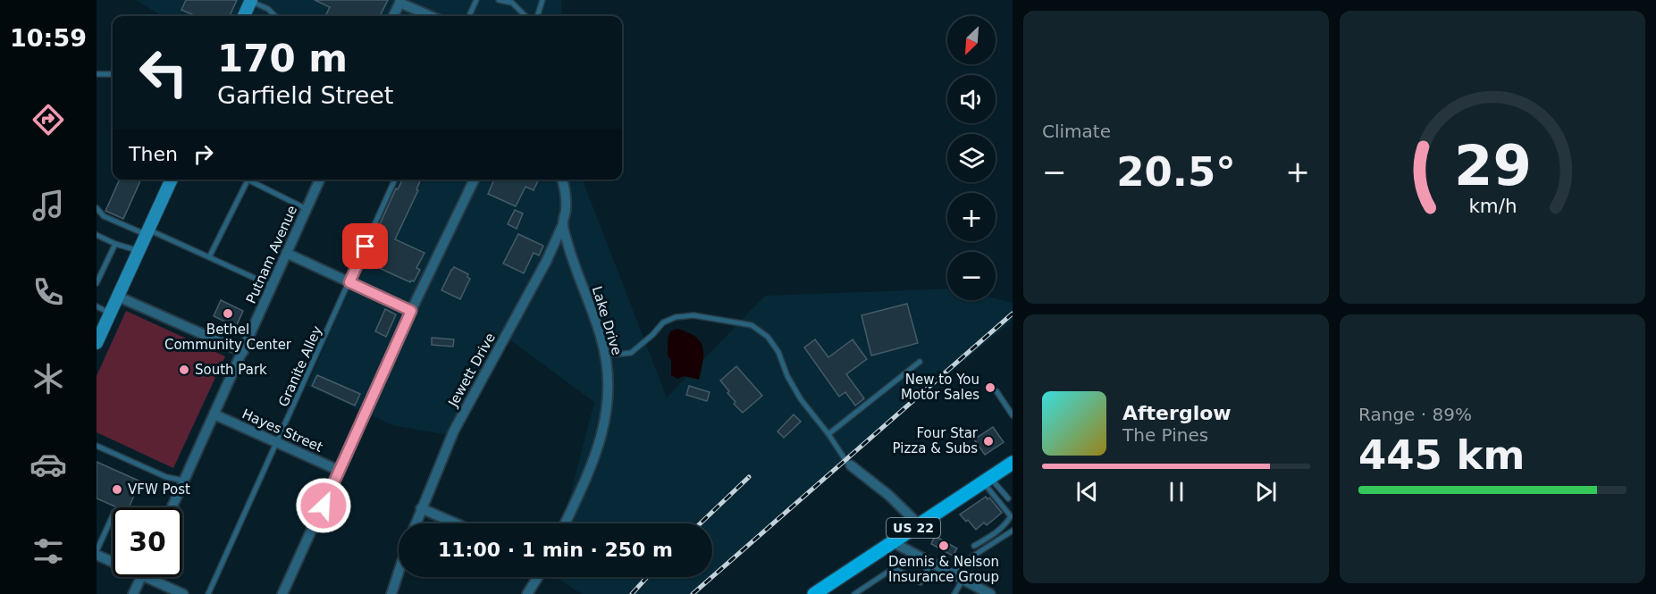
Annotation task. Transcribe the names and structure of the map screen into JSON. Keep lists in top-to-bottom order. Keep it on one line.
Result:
{"streets":{"main road":["US 22"],"street":["Putnam Avenue","Lake Drive","Jewett Drive","Hayes Street"],"lane":["Granite Alley"]},"crossings":[["Putnam Avenue","Hayes Street"],["Lake Drive","Jewett Drive"],["Granite Alley","Hayes Street"]],"places":["Bethel Community Center","South Park","New to You Motor Sales","Four Star Pizza & Subs","VFW Post","Dennis & Nelson Insurance Group"],"north":"bottom left","page":{"tabs":"10:59","tile":["Climate",["Range · 89%","445 km"]],"map_buttons":["+","−"],"turn":["170 m","Garfield Street"],"then":"Then","heat":["−","20.5°","+"],"song":["Afterglow","The Pines"],"limit":"30","trip":"11:00 · 1 min · 250 m","gauge":["29","km/h"]}}
